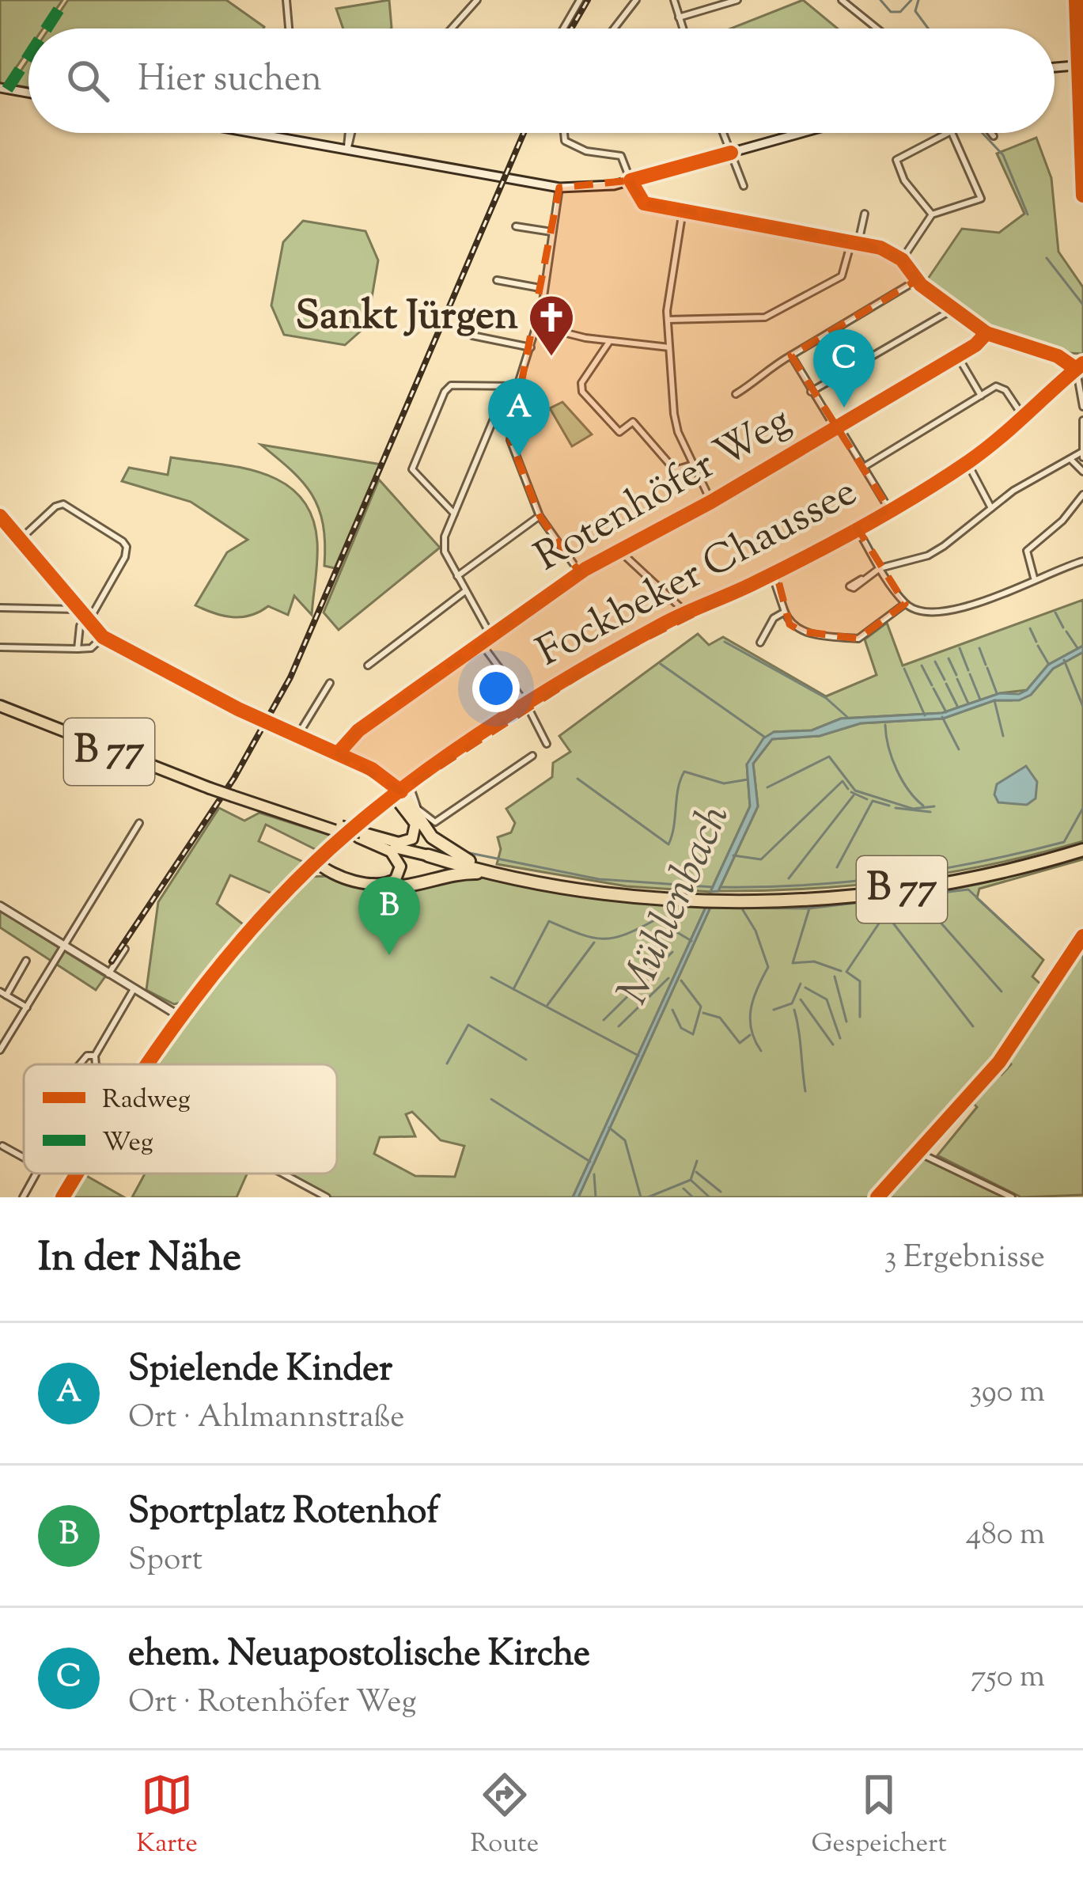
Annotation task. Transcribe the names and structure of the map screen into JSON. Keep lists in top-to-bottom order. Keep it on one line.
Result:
{"streets":{"highway":["B 77"],"main road":["Fockbeker Chaussee"],"street":["Rotenhöfer Weg"]},"water":["Mühlenbach"],"places":{"church":["Sankt Jürgen"]},"legend":["Radweg","Weg"],"page":{"search":"Hier suchen","pins":["C","A","B"],"heading":["In der Nähe","3 Ergebnisse"],"list":[{"mark":"A","name":"Spielende Kinder","note":"Ort · Ahlmannstraße","value":"390 m"},{"mark":"B","name":"Sportplatz Rotenhof","note":"Sport","value":"480 m"},{"mark":"C","name":"ehem. Neuapostolische Kirche","note":"Ort · Rotenhöfer Weg","value":"750 m"}],"nav":["Karte","Route","Gespeichert"]}}
